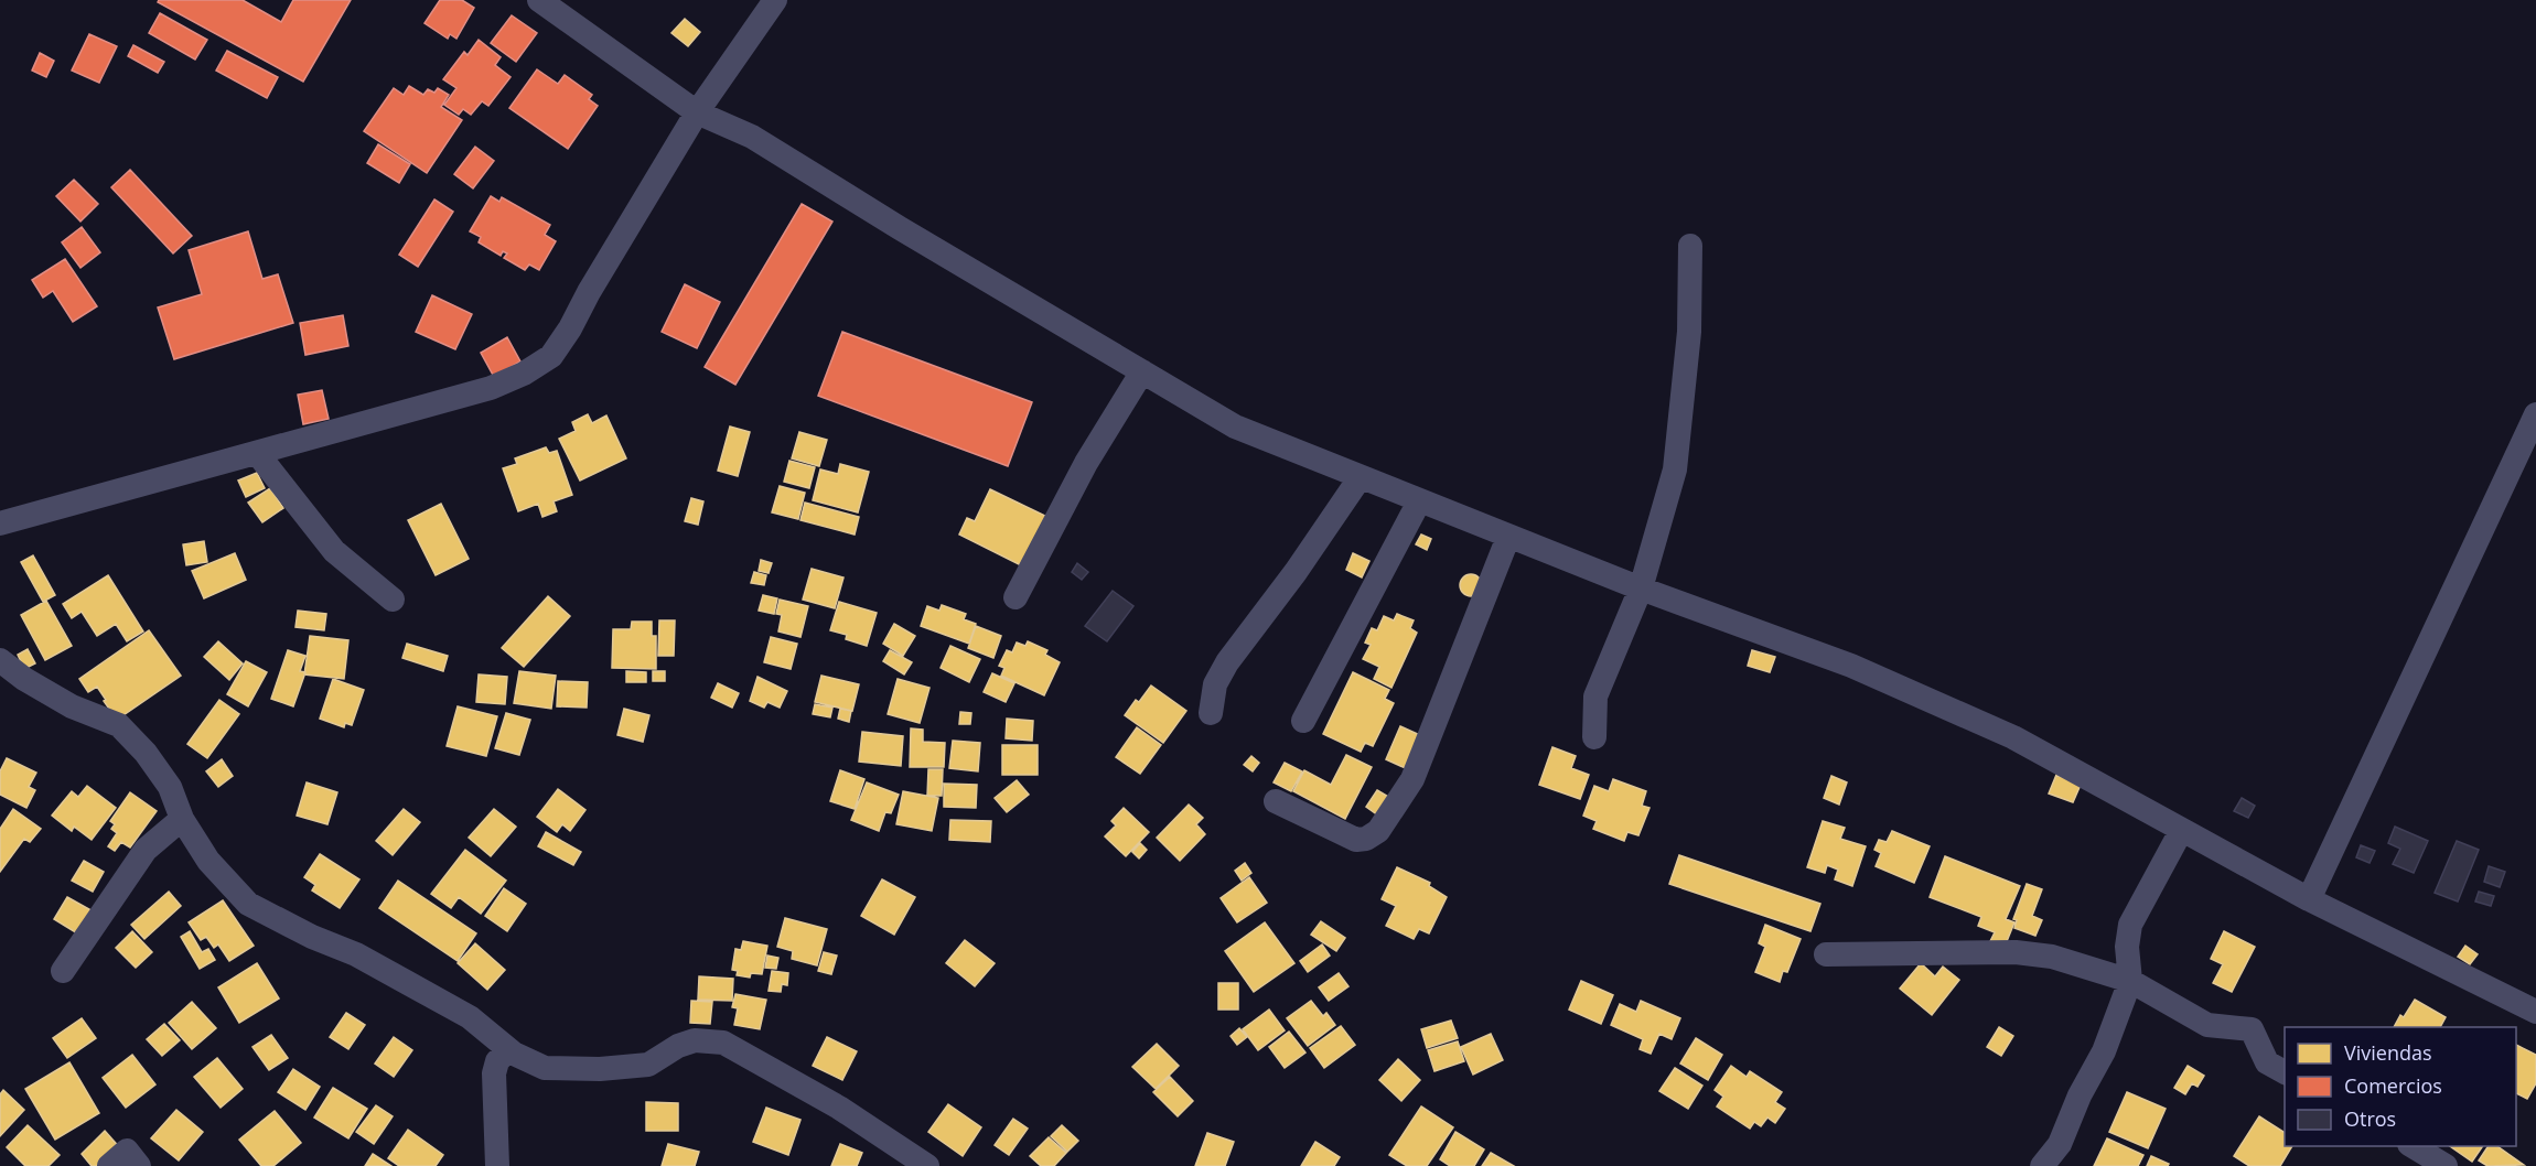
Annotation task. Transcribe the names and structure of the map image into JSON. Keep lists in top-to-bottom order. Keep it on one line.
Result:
{"legend":["Viviendas","Comercios","Otros"]}
